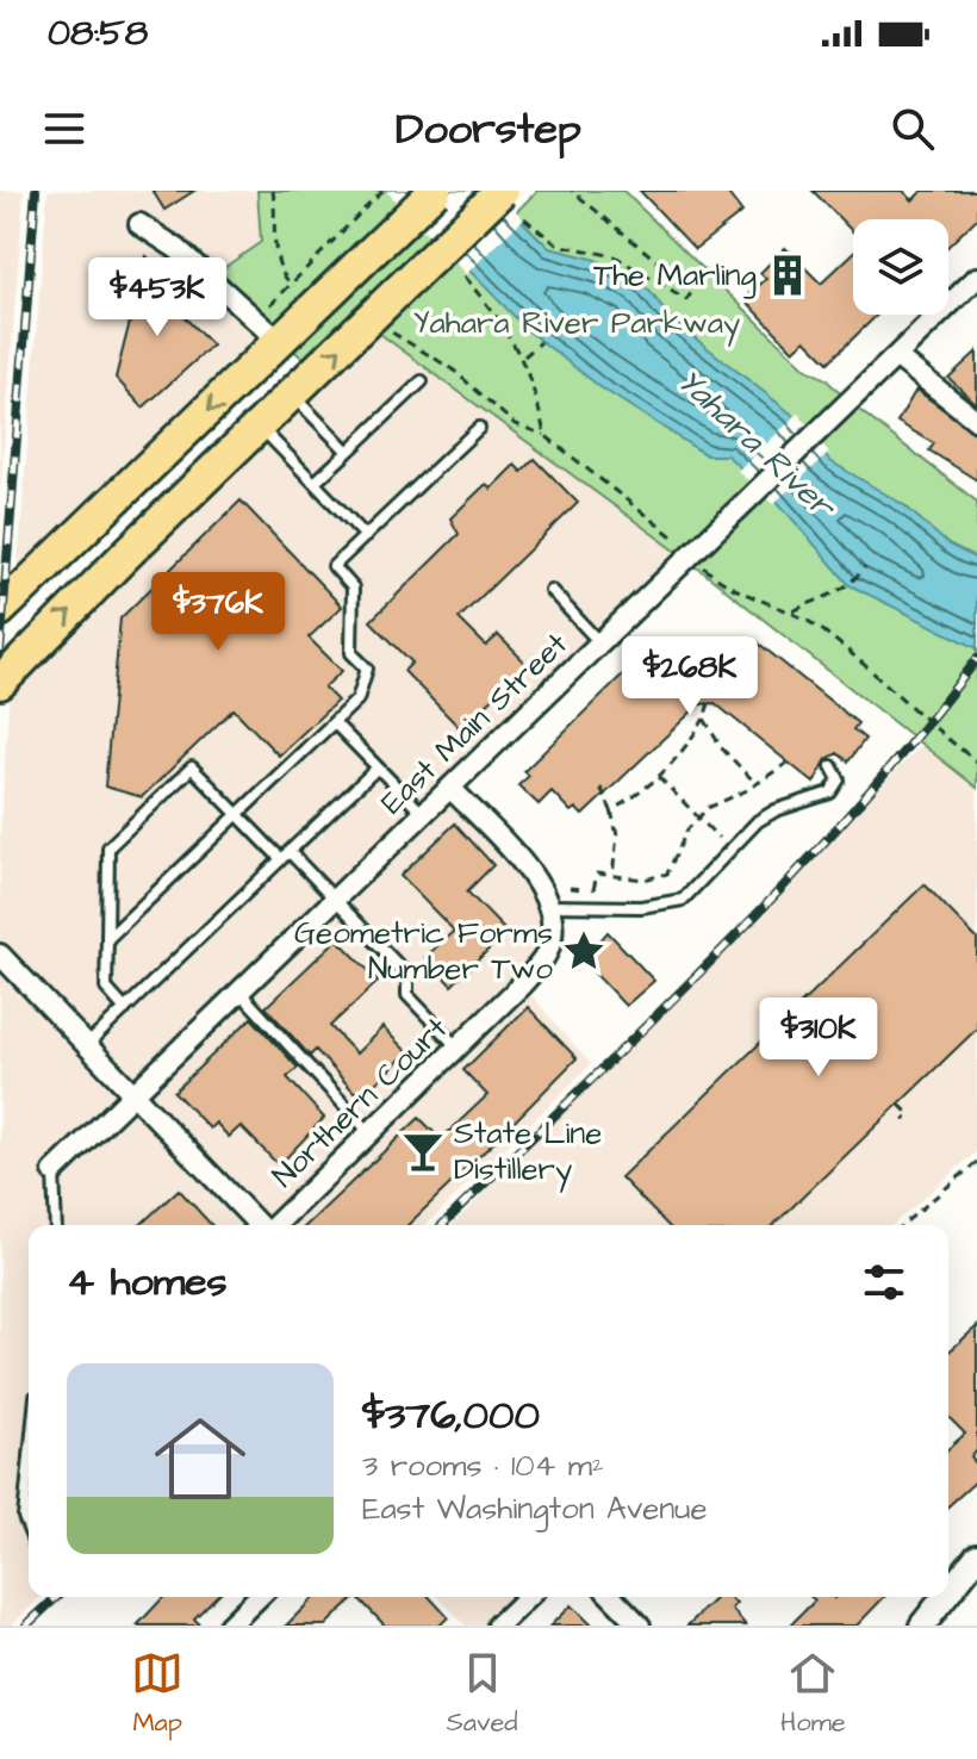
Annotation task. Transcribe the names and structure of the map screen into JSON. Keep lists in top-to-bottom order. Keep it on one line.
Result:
{"streets":{"street":["East Main Street","Northern Court"]},"water":["Yahara River"],"parks":["Yahara River Parkway"],"places":{"building":["The Marling"],"place":["Geometric Forms Number Two"],"bar":["State Line Distillery"]},"page":{"status":"08:58","header":"Doorstep","price":["$453K","$376K","$268K","$310K"],"heading":"4 homes","list":[{"name":"$376,000","note":"3 rooms · 104 m² · East Washington Avenue"}],"tabs":["Map","Saved","Home"]}}
